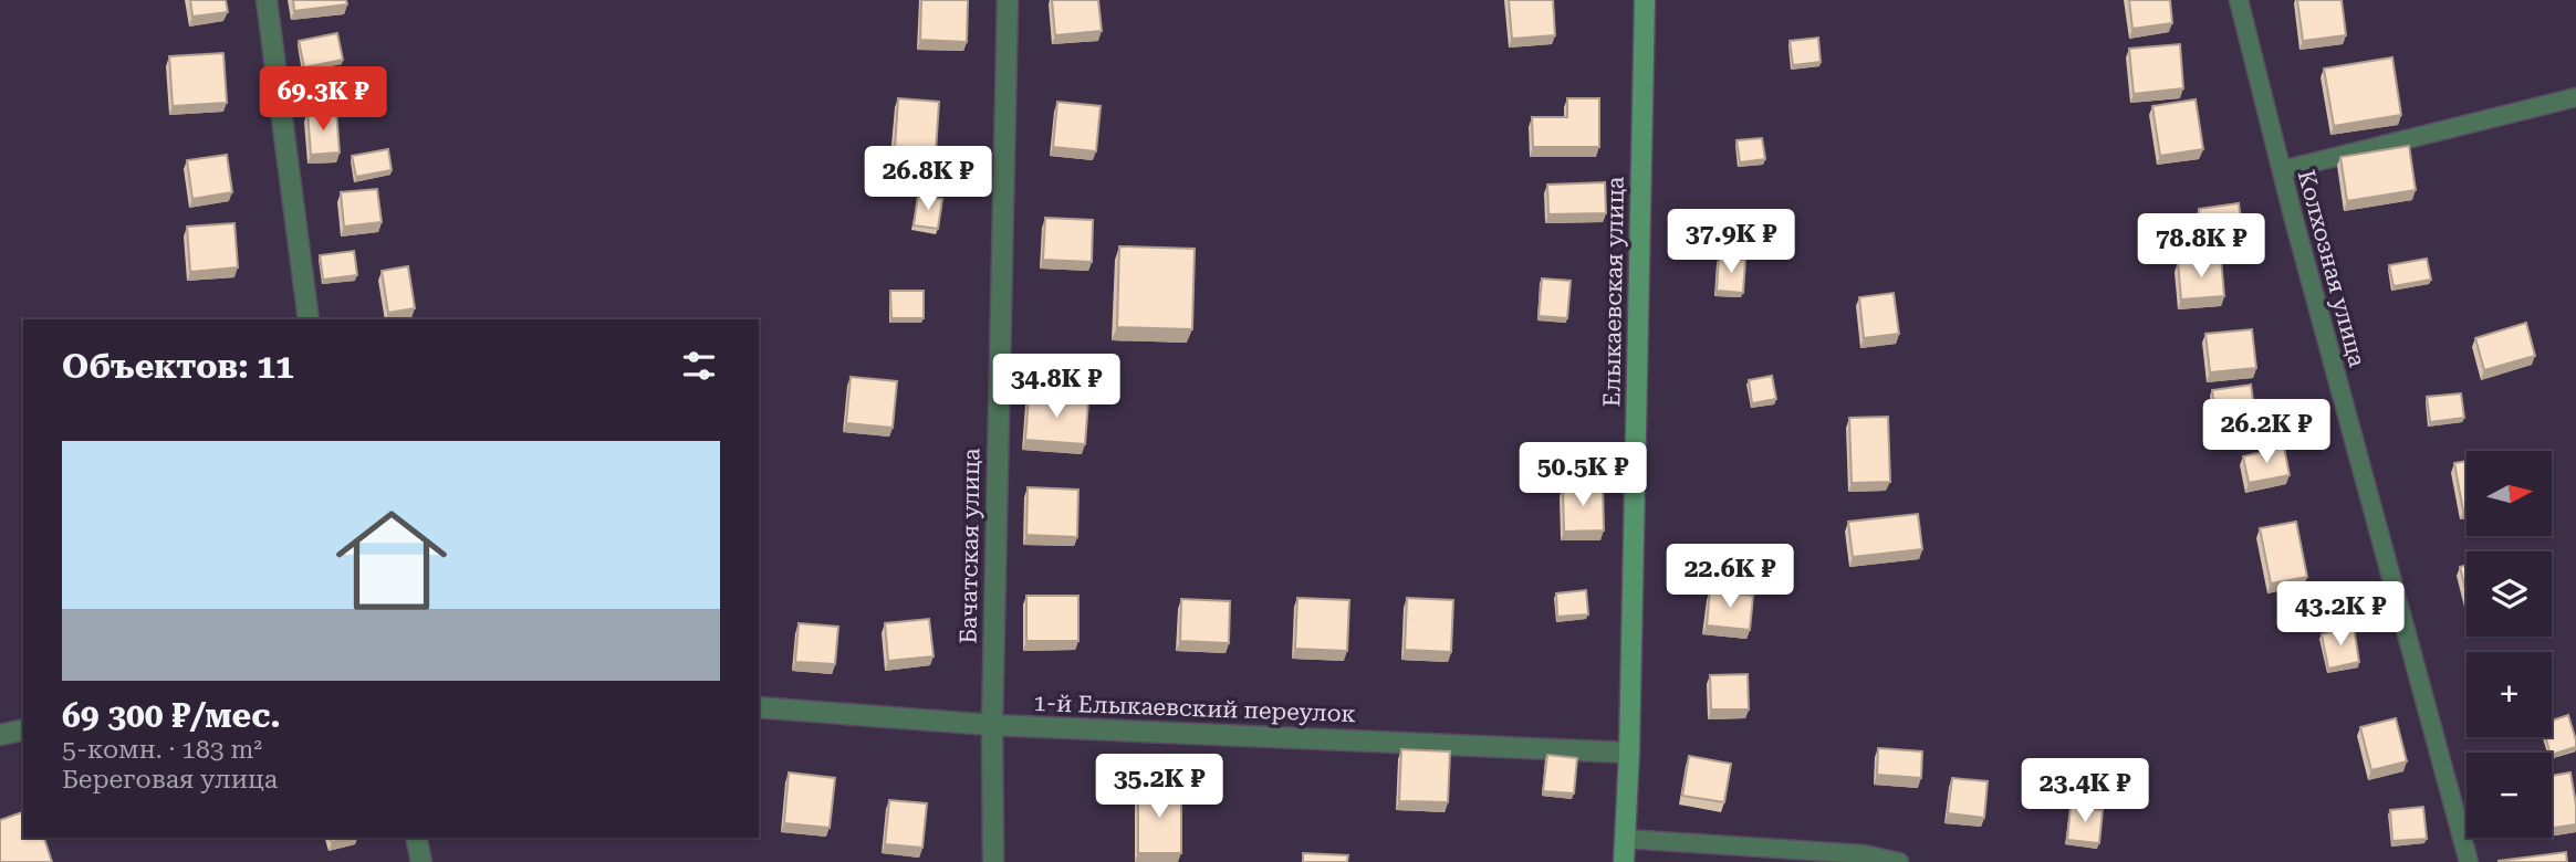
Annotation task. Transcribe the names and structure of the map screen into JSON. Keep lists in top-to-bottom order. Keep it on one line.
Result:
{"streets":{"street":["Елыкаевская улица","Бачатская улица","1-й Елыкаевский переулок"],"lane":["Колхозная улица"]},"crossings":[["Елыкаевская улица","1-й Елыкаевский переулок"],["Бачатская улица","1-й Елыкаевский переулок"]],"north":"right","page":{"price":["69.3K ₽","26.8K ₽","37.9K ₽","78.8K ₽","34.8K ₽","26.2K ₽","50.5K ₽","22.6K ₽","43.2K ₽","35.2K ₽","23.4K ₽"],"heading":"Объектов: 11","list":[{"name":"69 300 ₽/мес.","note":"5-комн. · 183 m² · Береговая улица"}],"map_buttons":["+","−"]}}
